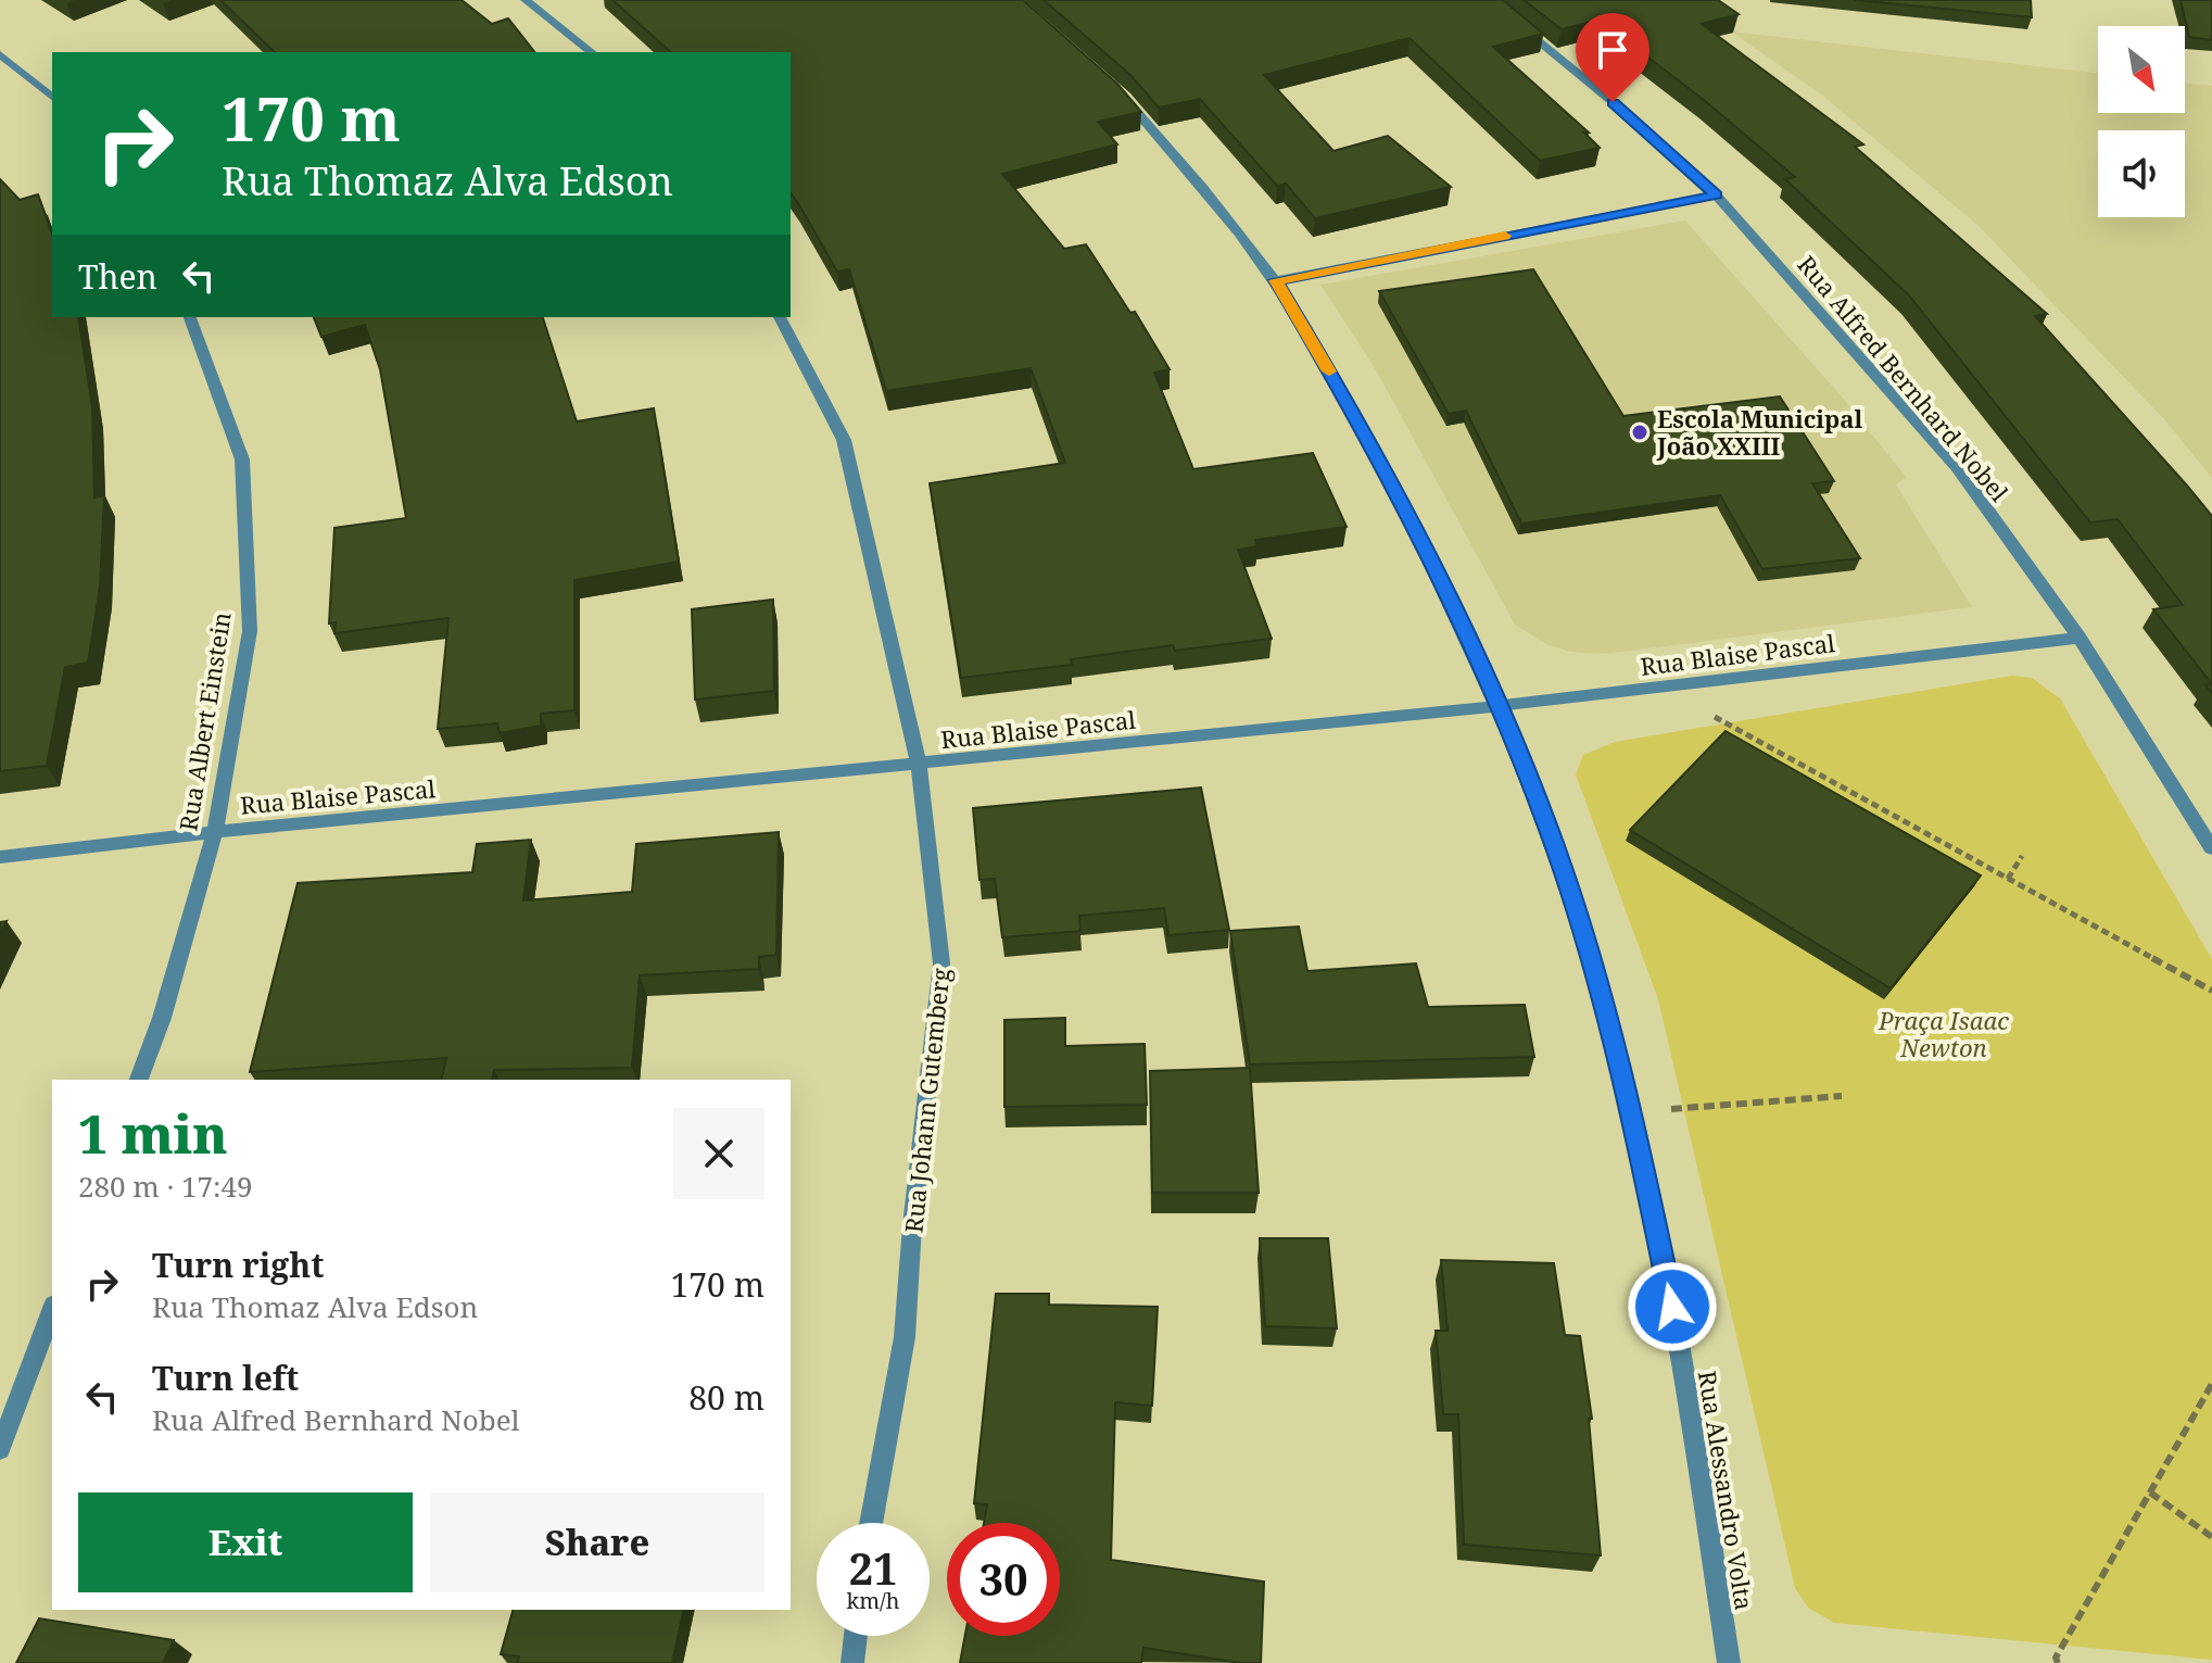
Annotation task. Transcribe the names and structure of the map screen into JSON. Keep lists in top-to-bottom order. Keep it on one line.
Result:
{"streets":{"street":["Rua Alfred Bernhard Nobel","Rua Blaise Pascal","Rua Albert Einstein","Rua Johann Gutemberg","Rua Alessandro Volta"]},"crossings":[["Rua Alfred Bernhard Nobel","Rua Blaise Pascal"],["Rua Blaise Pascal","Rua Albert Einstein"],["Rua Blaise Pascal","Rua Johann Gutemberg"],["Rua Blaise Pascal","Rua Alessandro Volta"]],"parks":["Praça Isaac Newton"],"places":["Escola Municipal João XXIII"],"north":"bottom right","page":{"turn":["170 m","Rua Thomaz Alva Edson"],"then":"Then","heading":["1 min","280 m · 17:49"],"list":[{"name":"Turn right","note":"Rua Thomaz Alva Edson","value":"170 m"},{"name":"Turn left","note":"Rua Alfred Bernhard Nobel","value":"80 m"}],"buttons":["Exit","Share"],"speed":"21 km/h","limit":"30"}}
